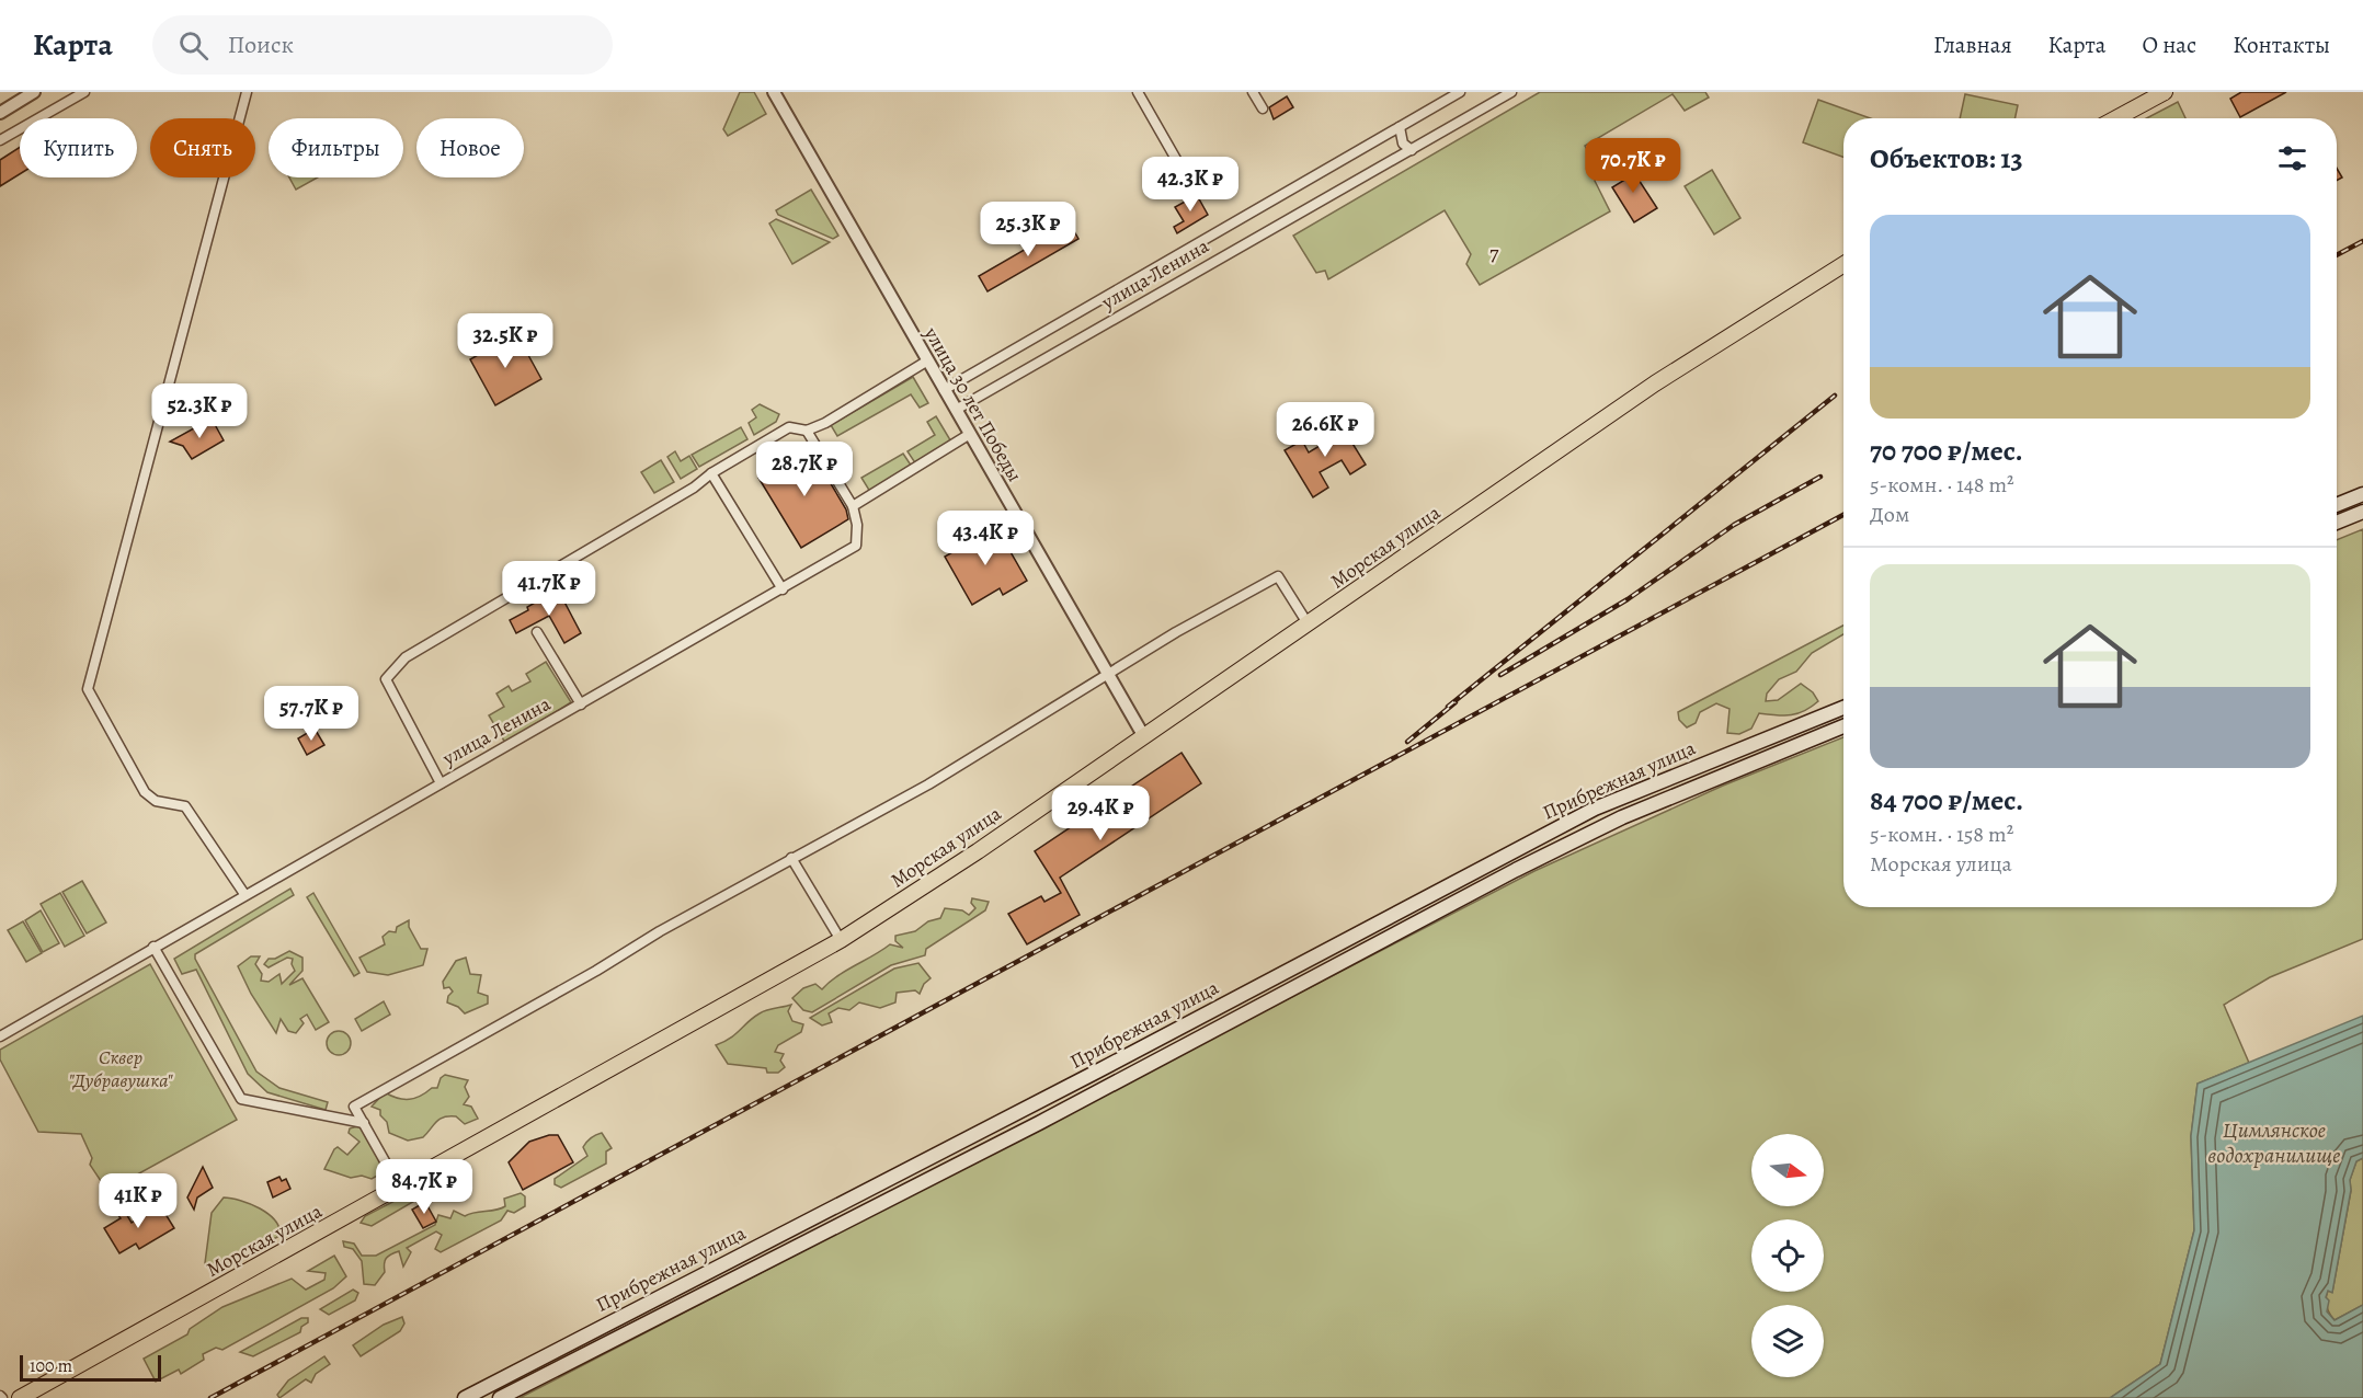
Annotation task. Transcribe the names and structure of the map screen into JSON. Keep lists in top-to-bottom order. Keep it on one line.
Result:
{"streets":{"main road":["Морская улица","Прибрежная улица"],"street":["улица Ленина","улица 30 лет Победы"]},"crossings":[["улица Ленина","улица 30 лет Победы"],["улица 30 лет Победы","Морская улица"]],"districts":["7"],"water":["Цимлянское водохранилище"],"parks":["Сквер \"Дубравушка\""],"scale_bar":"100 m","north":"right","page":{"header":"Карта","search":"Поиск","nav":["Главная","Карта","О нас","Контакты"],"chip":["Купить","Снять","Фильтры","Новое"],"heading":"Объектов: 13","price":["70.7K ₽","42.3K ₽","25.3K ₽","32.5K ₽","52.3K ₽","26.6K ₽","28.7K ₽","43.4K ₽","41.7K ₽","57.7K ₽","29.4K ₽","84.7K ₽","41K ₽"],"list":[{"name":"70 700 ₽/мес.","note":"5-комн. · 148 m² · Дом"},{"name":"84 700 ₽/мес.","note":"5-комн. · 158 m² · Морская улица"}],"scale":"100 m"}}
